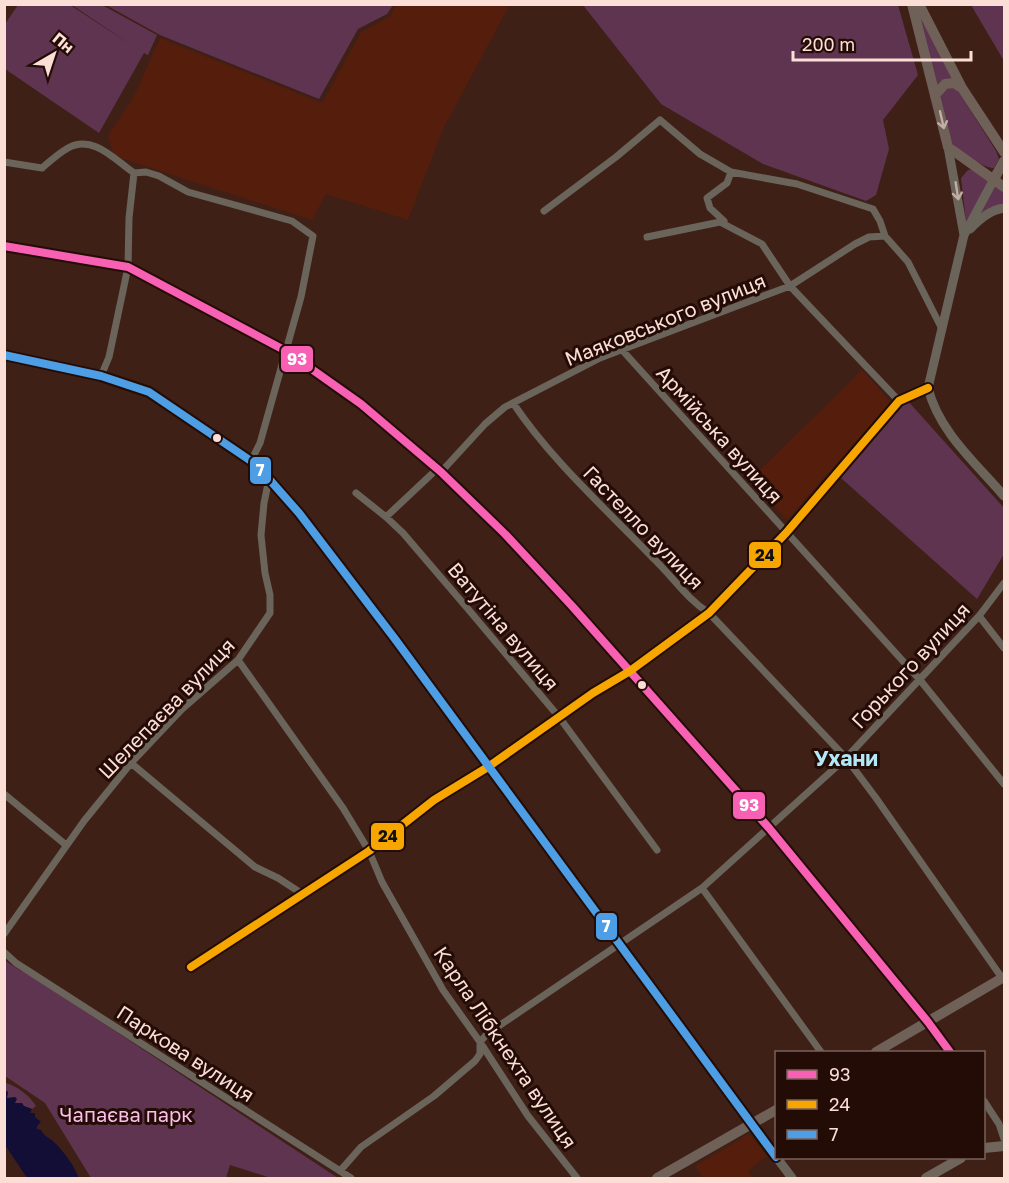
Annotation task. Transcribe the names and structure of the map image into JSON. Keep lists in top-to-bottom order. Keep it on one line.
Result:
{"streets":{"street":["Маяковського вулиця","Армійська вулиця","Гастелло вулиця","Ватутіна вулиця","Горького вулиця","Шелепаєва вулиця","Карла Лібкнехта вулиця","Паркова вулиця"]},"crossings":[["Маяковського вулиця","Армійська вулиця"],["Маяковського вулиця","Гастелло вулиця"],["Маяковського вулиця","Ватутіна вулиця"],["Армійська вулиця","Горького вулиця"],["Гастелло вулиця","Горького вулиця"],["Горького вулиця","Карла Лібкнехта вулиця"],["Горького вулиця","Паркова вулиця"],["Шелепаєва вулиця","Карла Лібкнехта вулиця"]],"districts":["Ухани"],"parks":["Чапаєва парк"],"lines":["transit line 93","transit line 7","transit line 24"],"legend":["93","24","7"],"scale_bar":"200 m","north":"top right"}
